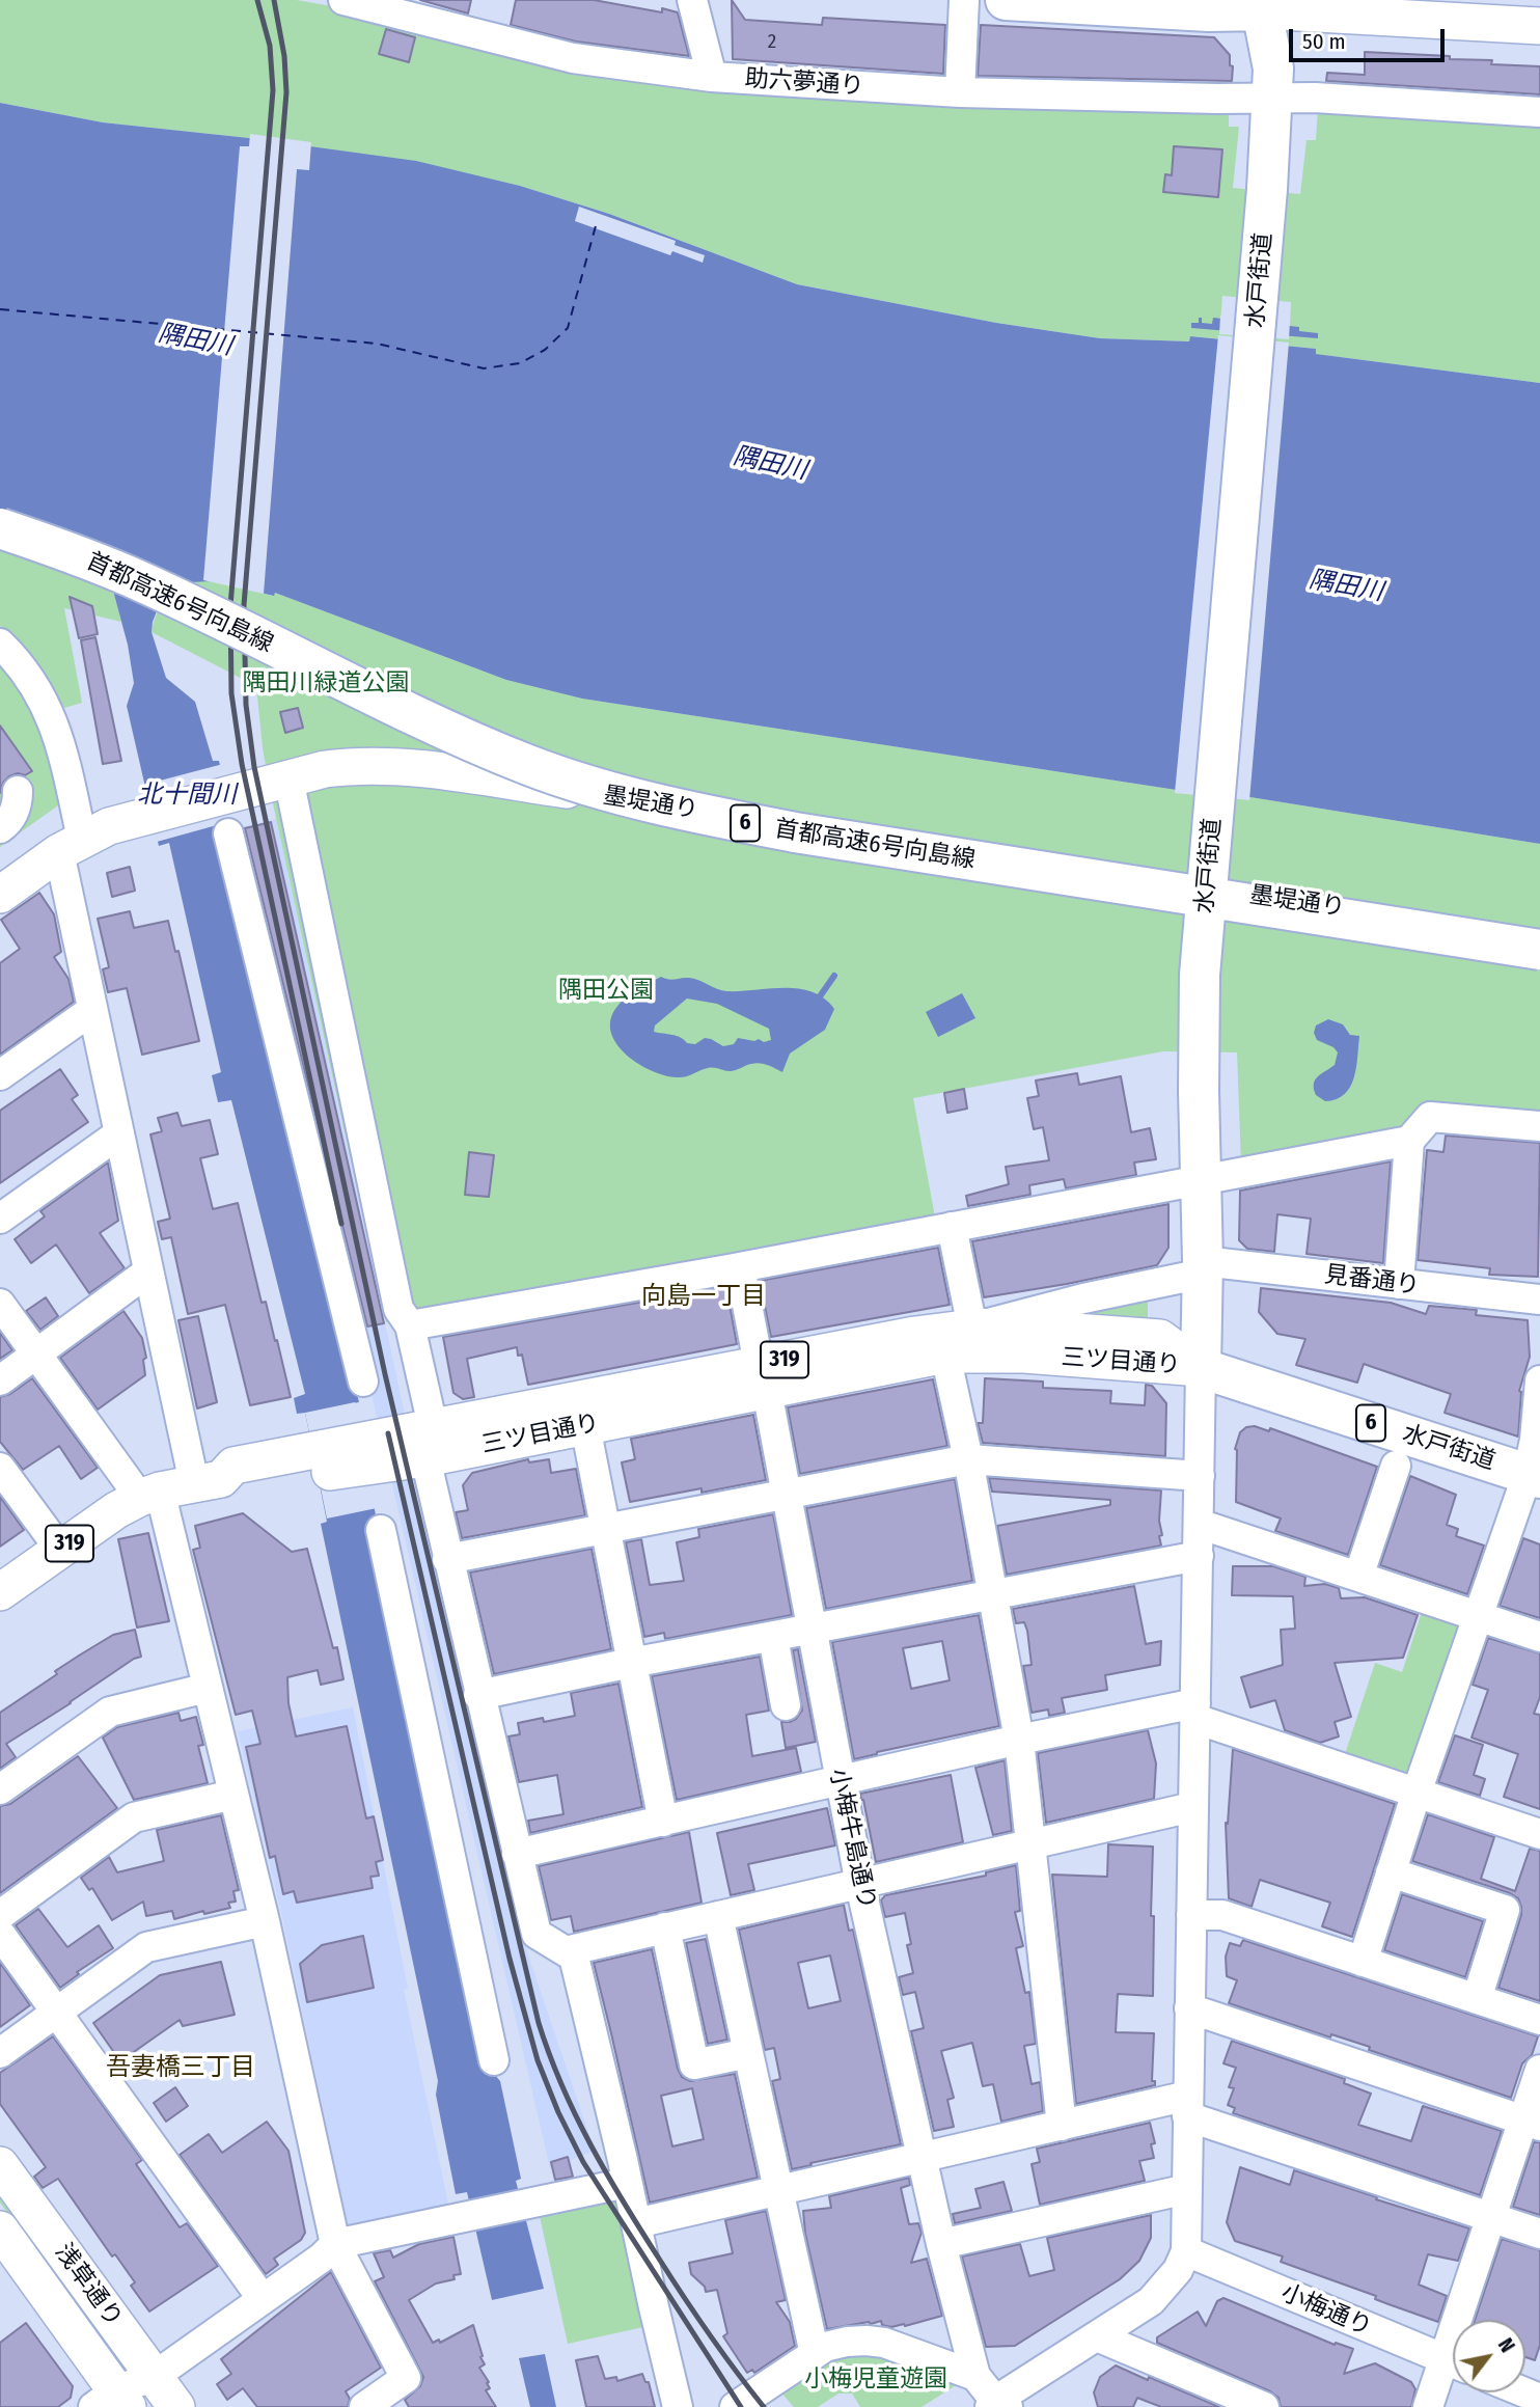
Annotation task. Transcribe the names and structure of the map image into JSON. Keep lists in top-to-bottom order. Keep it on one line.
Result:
{"streets":{"highway":["水戸街道","首都高速6号向島線","6"],"main road":["墨堤通り","319","三ツ目通り","浅草通り"],"street":["助六夢通り","見番通り","小梅牛島通り","小梅通り"]},"crossings":[["助六夢通り","水戸街道"],["水戸街道","見番通り"],["水戸街道","三ツ目通り"],["見番通り","三ツ目通り"],["319","三ツ目通り"],["三ツ目通り","小梅牛島通り"]],"districts":["向島一丁目","吾妻橋三丁目"],"water":["隅田川","北十間川"],"parks":["隅田川緑道公園","隅田公園","小梅児童遊園"],"house_numbers":["2"],"scale_bar":"50 m","north":"top right"}
